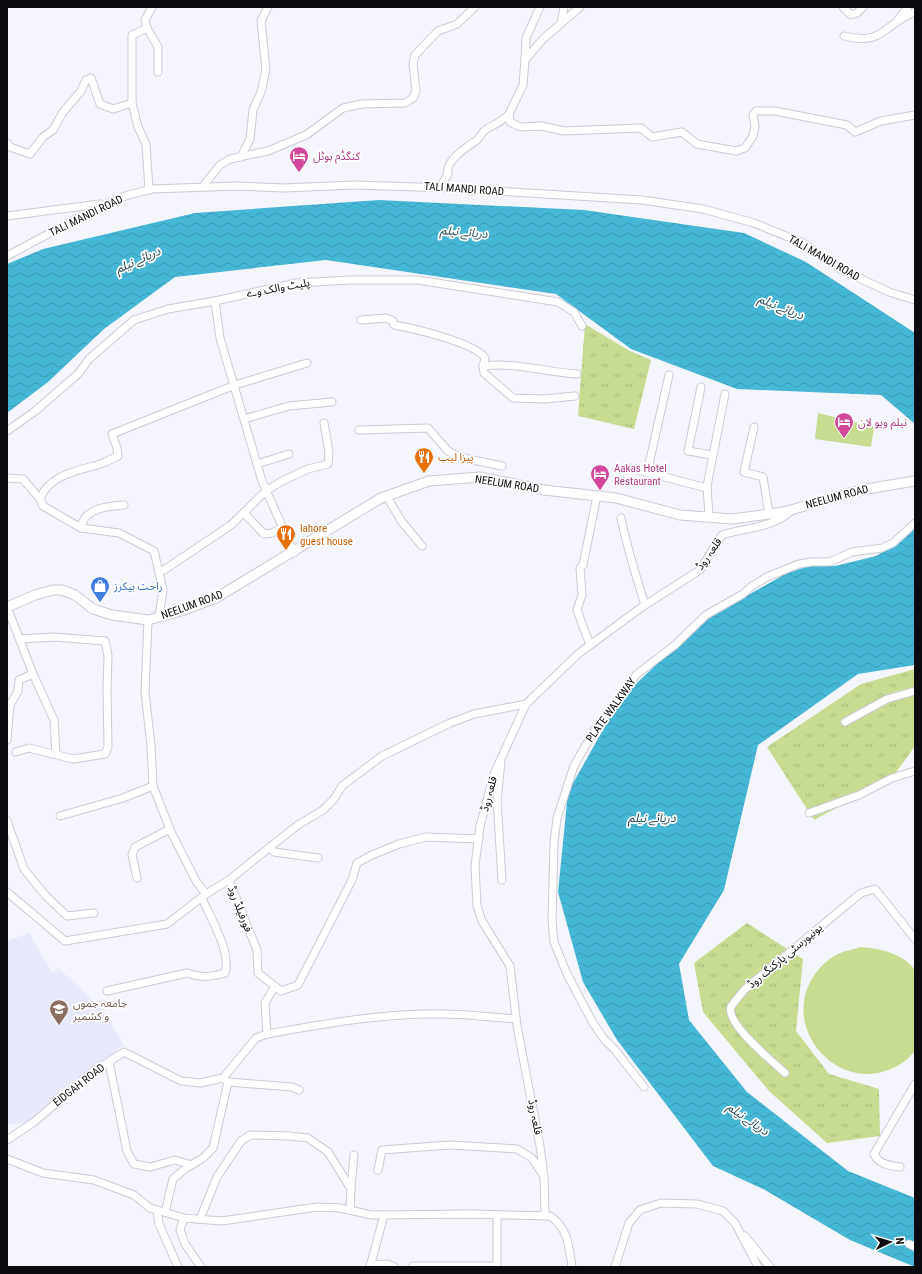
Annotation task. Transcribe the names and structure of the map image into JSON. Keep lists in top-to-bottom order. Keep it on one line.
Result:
{"streets":{"main road":["NEELUM ROAD"],"street":["TALI MANDI ROAD","پلیٹ والک وے","قلعہ روڈ","PLATE WALKWAY","فورفیلڈ روڈ","یونیورسٹی پارکنگ روڈ","EIDGAH ROAD"]},"crossings":[["NEELUM ROAD","قلعہ روڈ"]],"water":["دریائے نیلم"],"places":{"hotel":["کنگڈم ہوٹل","نیلم ویو لان","Aakas Hotel Restaurant"],"restaurant":["پیزا لیب","lahore guest house"],"shop":["راحت بیکرز"],"school or university":["جامعہ جموں و کشمیر"]},"north":"right"}
